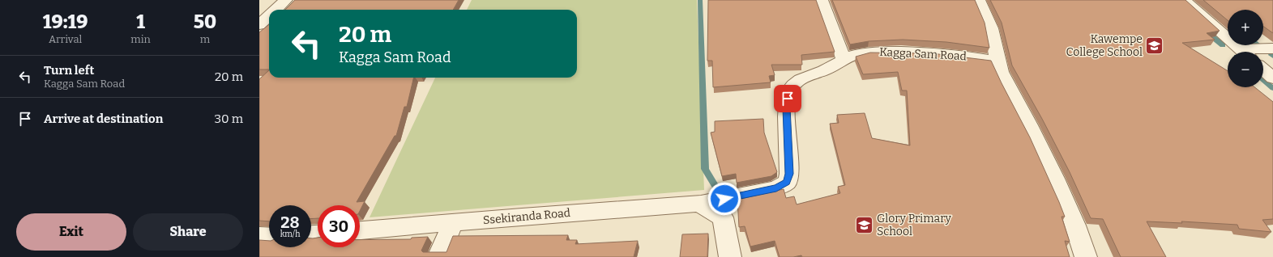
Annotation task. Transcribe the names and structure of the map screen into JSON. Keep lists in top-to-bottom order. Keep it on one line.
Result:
{"streets":{"street":["Kagga Sam Road","Ssekiranda Road"]},"crossings":[["Kagga Sam Road","Ssekiranda Road"]],"places":{"school or university":["Kawempe College School","Glory Primary School"]},"page":{"eta":["19:19","Arrival","1","min","50","m"],"map_buttons":["+","−"],"turn":["20 m","Kagga Sam Road"],"list":[{"name":"Turn left","note":"Kagga Sam Road","value":"20 m"},{"name":"Arrive at destination","value":"30 m"}],"speed":"28 km/h","limit":"30","buttons":["Exit","Share"]}}
